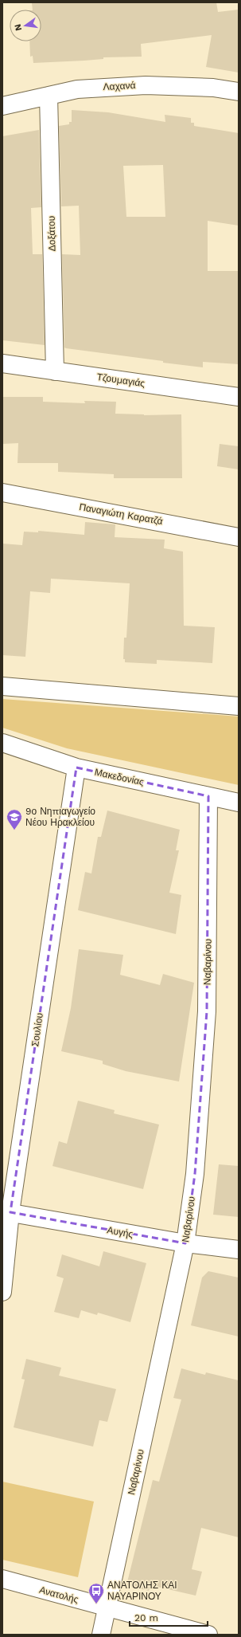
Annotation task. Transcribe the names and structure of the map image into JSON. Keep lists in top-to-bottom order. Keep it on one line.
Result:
{"streets":{"street":["Λαχανά","Δοξάτου","Τζουμαγιάς","Παναγιώτη Καρατζά","Μακεδονίας","Ναβαρίνου","Σουλίου","Αυγής","Ανατολής"]},"crossings":[["Λαχανά","Δοξάτου"],["Δοξάτου","Τζουμαγιάς"],["Μακεδονίας","Ναβαρίνου"],["Μακεδονίας","Σουλίου"],["Ναβαρίνου","Αυγής"],["Ναβαρίνου","Ανατολής"],["Σουλίου","Αυγής"]],"places":{"school or university":["9ο Νηπιαγωγείο Νέου Ηρακλείου"],"bus stop":["ΑΝΑΤΟΛΗΣ ΚΑΙ ΝΑΥΑΡΙΝΟΥ"]},"scale_bar":"20 m","north":"left"}
